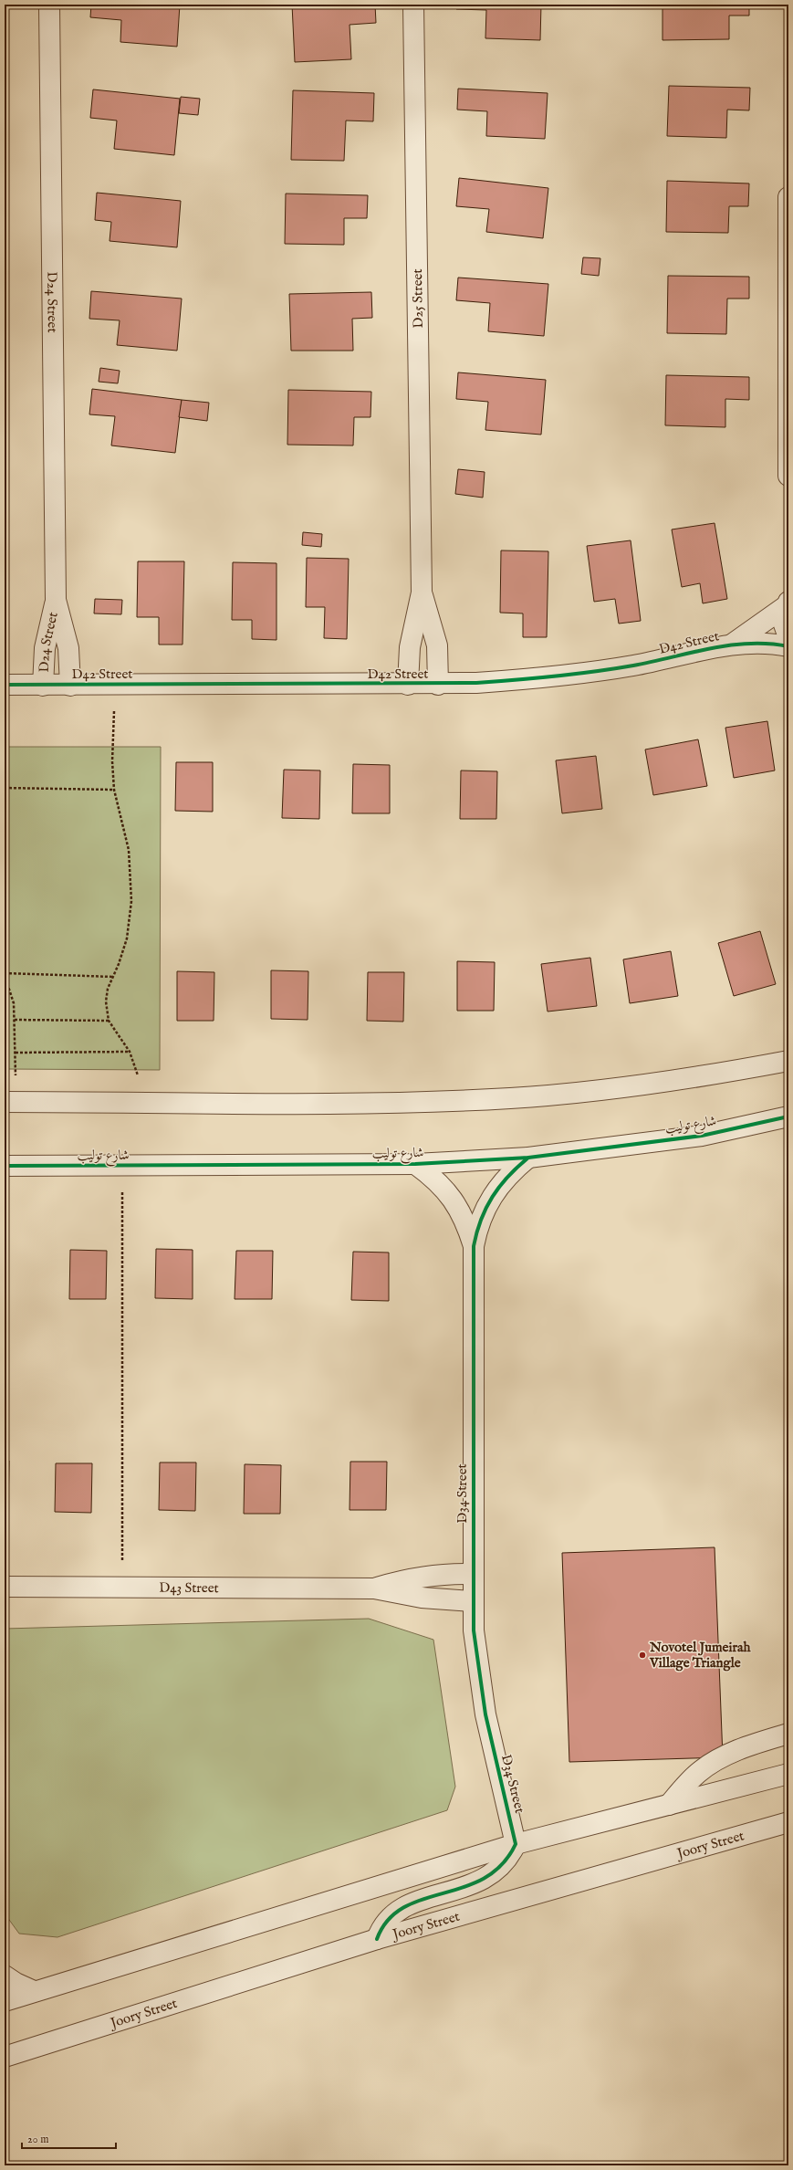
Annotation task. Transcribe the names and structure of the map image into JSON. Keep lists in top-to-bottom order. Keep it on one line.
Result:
{"streets":{"street":["D25 Street","D24 Street","D42 Street","شارع توليب","D34 Street","D43 Street","Joory Street"]},"crossings":[["D25 Street","D42 Street"],["D24 Street","D42 Street"],["شارع توليب","D34 Street"],["D34 Street","D43 Street"]],"places":["Novotel Jumeirah Village Triangle"],"scale_bar":"20 m"}
